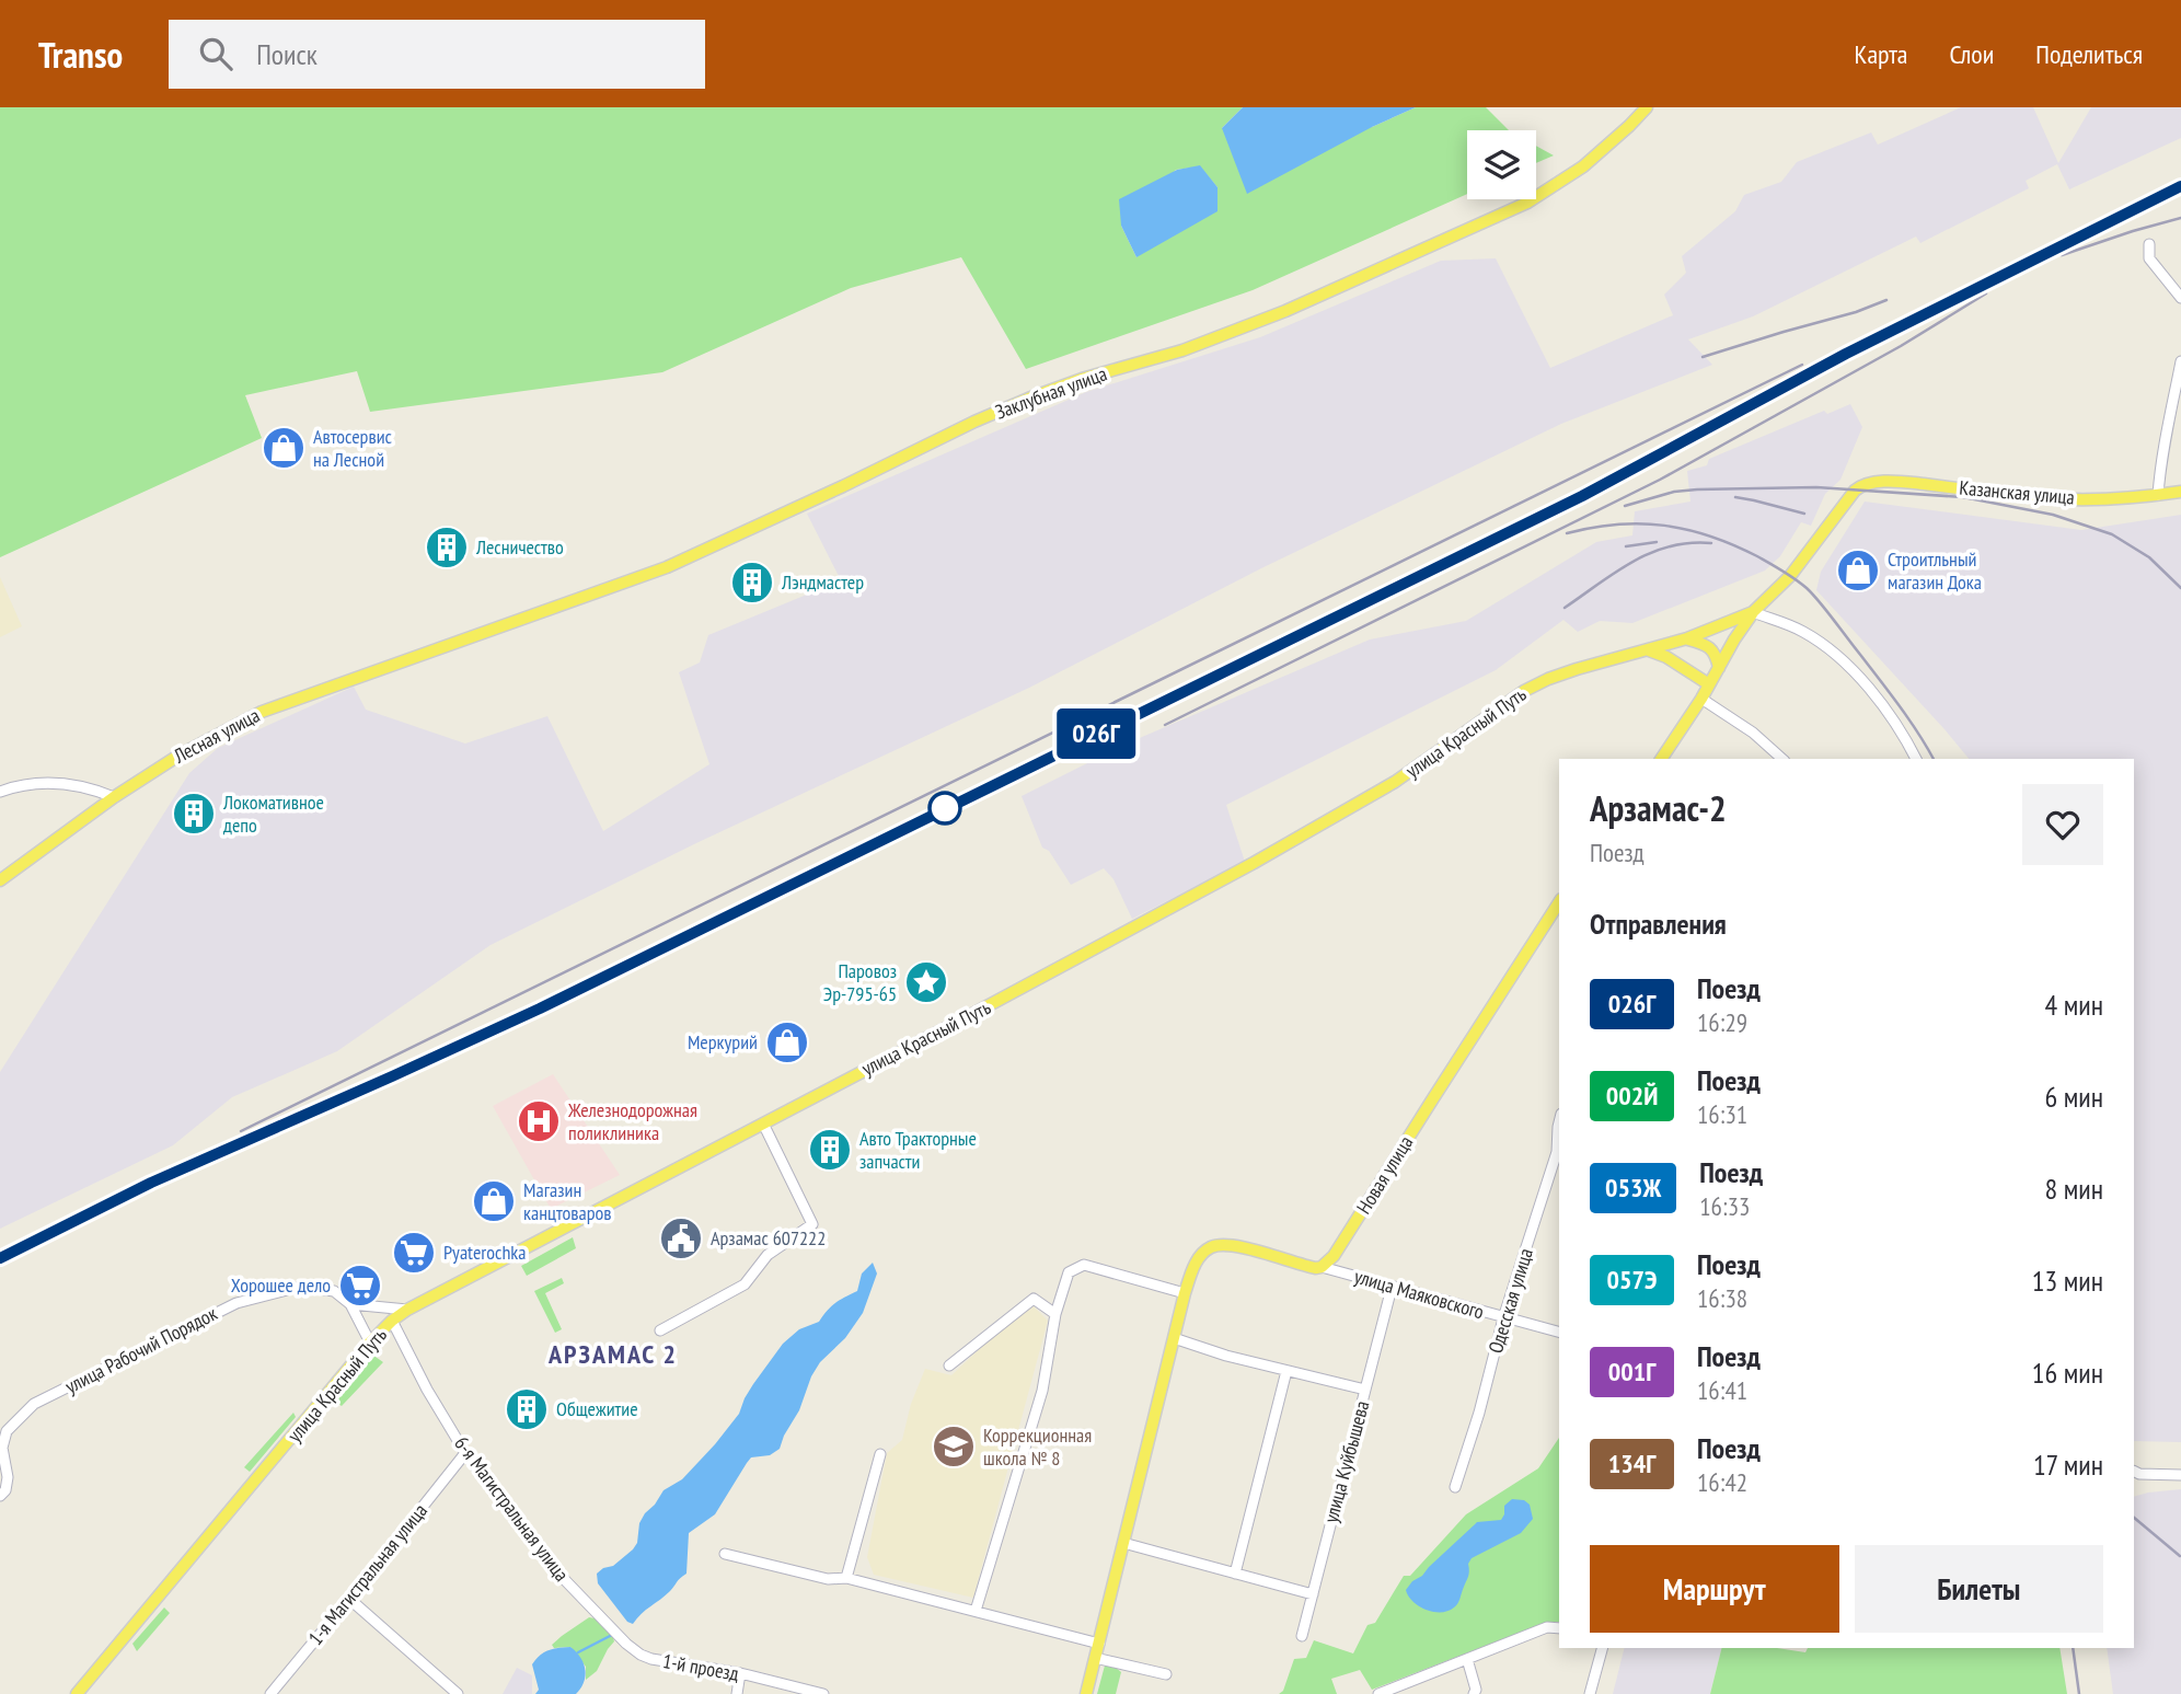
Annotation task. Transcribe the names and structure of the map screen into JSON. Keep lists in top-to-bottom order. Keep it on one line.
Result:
{"streets":{"main road":["Заклубная улица","Казанская улица","улица Красный Путь","Лесная улица","Новая улица"],"street":["улица Маяковского","Одесская улица","улица Рабочий Порядок","улица Куйбышева","6-я Магистральная улица","1-я Магистральная улица","1-й проезд"]},"crossings":[["Заклубная улица","Лесная улица"],["Казанская улица","улица Красный Путь"],["улица Красный Путь","улица Рабочий Порядок"],["улица Красный Путь","6-я Магистральная улица"],["Новая улица","улица Маяковского"],["улица Маяковского","Одесская улица"],["улица Маяковского","улица Куйбышева"],["6-я Магистральная улица","1-я Магистральная улица"],["6-я Магистральная улица","1-й проезд"]],"districts":["АРЗАМАС 2"],"places":{"shop":["Автосервис на Лесной","Строитльный магазин Дока","Меркурий","Магазин канцтоваров"],"building":["Лесничество","Лэндмастер","Локомативное депо","Авто Тракторные запчасти","Общежитие"],"place":["Паровоз Эр-795-65"],"hospital":["Железнодорожная поликлиника"],"public building":["Арзамас 607222"],"supermarket":["Pyaterochka","Хорошее дело"],"school or university":["Коррекционная школа № 8"]},"page":{"header":"Transo","search":"Поиск","nav":["Карта","Слои","Поделиться"],"on_map":"026Г","heading":[["Арзамас-2","Поезд"],"Отправления"],"list":[{"mark":"026Г","name":"Поезд","note":"16:29","value":"4 мин"},{"mark":"002Й","name":"Поезд","note":"16:31","value":"6 мин"},{"mark":"053Ж","name":"Поезд","note":"16:33","value":"8 мин"},{"mark":"057Э","name":"Поезд","note":"16:38","value":"13 мин"},{"mark":"001Г","name":"Поезд","note":"16:41","value":"16 мин"},{"mark":"134Г","name":"Поезд","note":"16:42","value":"17 мин"}],"buttons":["Маршрут","Билеты"]}}
